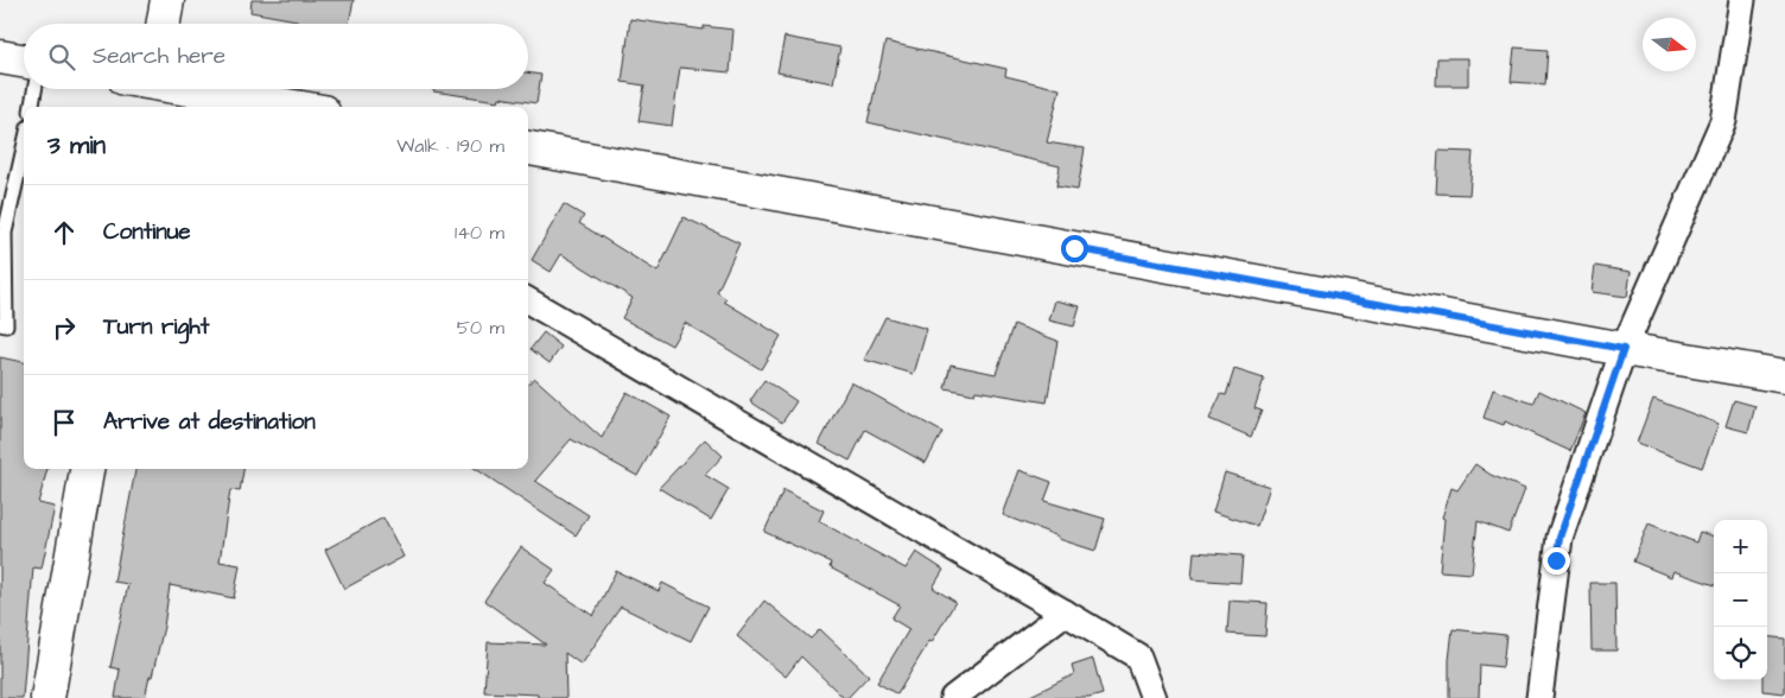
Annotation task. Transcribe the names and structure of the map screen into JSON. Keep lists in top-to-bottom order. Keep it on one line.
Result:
{"north":"right","page":{"search":"Search here","heading":["3 min","Walk · 190 m"],"list":[["Continue","140 m"],["Turn right","50 m"],"Arrive at destination"],"map_buttons":["+","−"]}}
